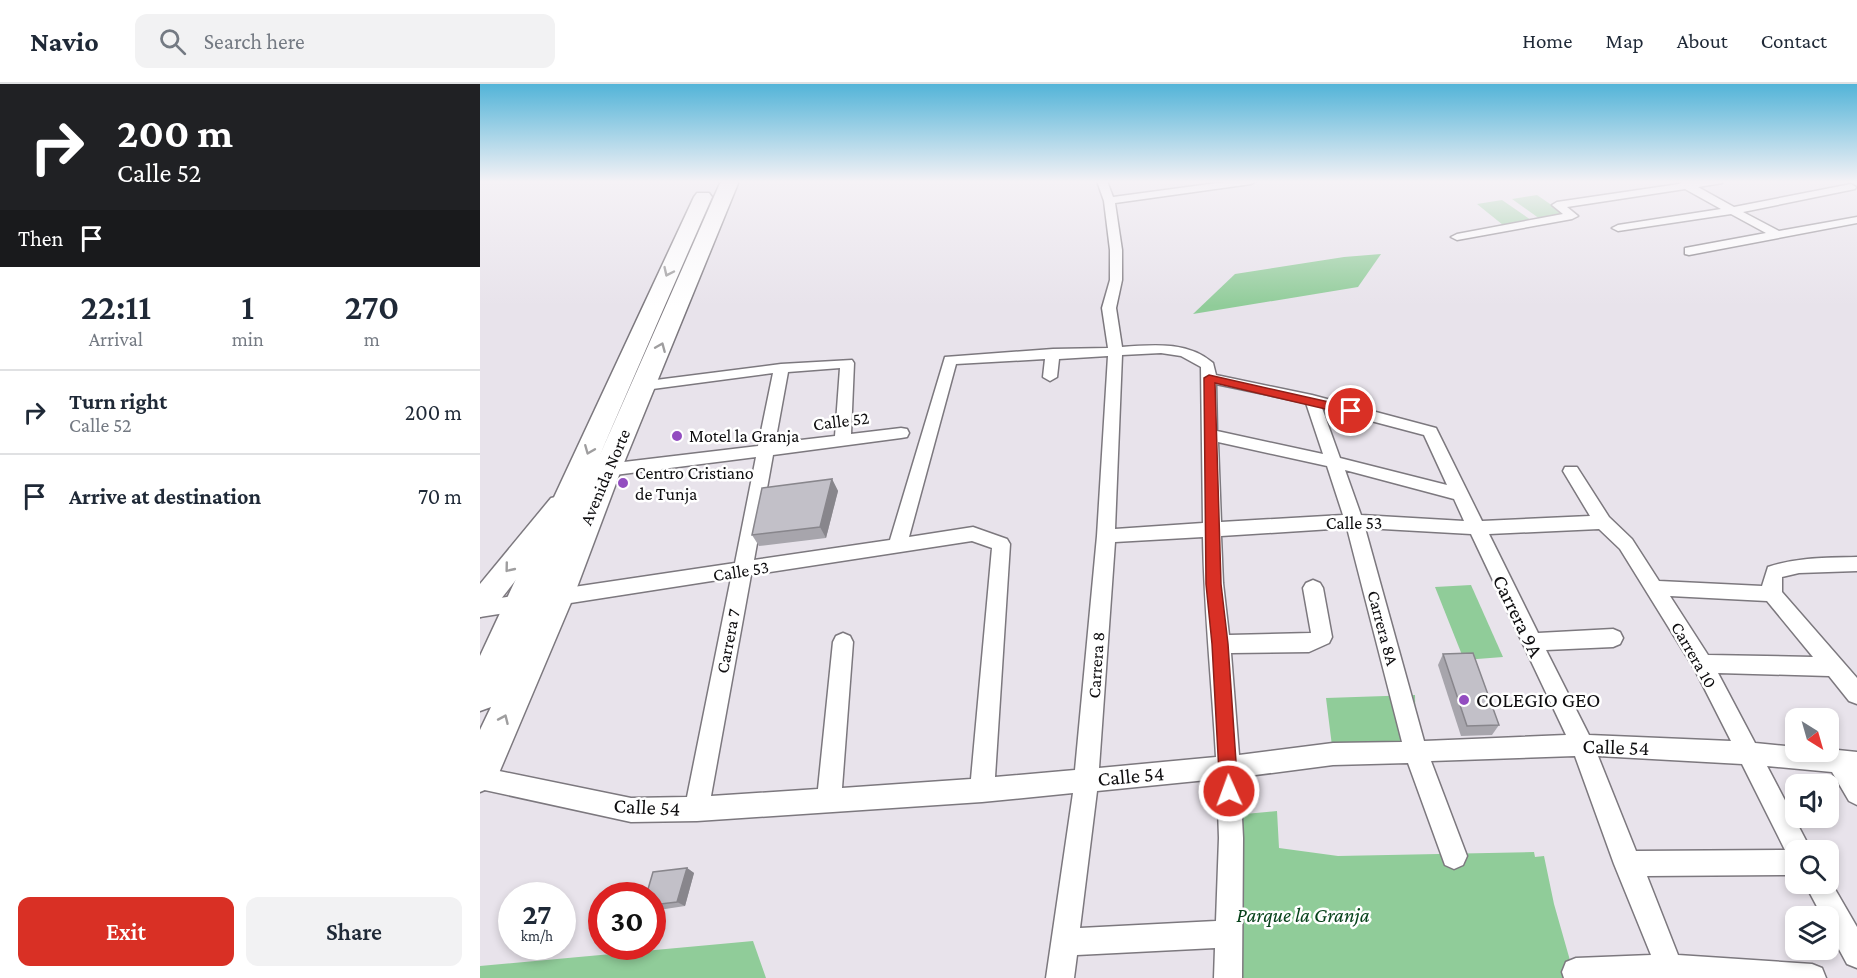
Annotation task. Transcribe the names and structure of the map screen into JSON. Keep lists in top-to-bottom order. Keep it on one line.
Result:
{"streets":{"main road":["Avenida Norte"],"street":["Calle 52","Calle 53","Carrera 9A","Carrera 8A","Carrera 7","Carrera 10","Carrera 8","Calle 54"]},"crossings":[["Calle 52","Avenida Norte"],["Calle 52","Carrera 7"],["Avenida Norte","Calle 53"],["Calle 53","Carrera 9A"],["Calle 53","Carrera 8A"],["Calle 53","Carrera 7"],["Calle 53","Carrera 10"],["Calle 53","Carrera 8"],["Calle 53","Calle 54"],["Carrera 9A","Carrera 8A"],["Carrera 9A","Calle 54"],["Carrera 8A","Calle 54"],["Carrera 7","Calle 54"],["Carrera 10","Calle 54"],["Carrera 8","Calle 54"]],"parks":["Parque la Granja"],"places":["Motel la Granja","Centro Cristiano de Tunja","COLEGIO GEO"],"north":"bottom right","page":{"header":"Navio","search":"Search here","nav":["Home","Map","About","Contact"],"turn":["200 m","Calle 52"],"then":"Then","eta":["22:11","Arrival","1","min","270","m"],"list":[{"name":"Turn right","note":"Calle 52","value":"200 m"},{"name":"Arrive at destination","value":"70 m"}],"speed":"27 km/h","limit":"30","buttons":["Exit","Share"]}}
